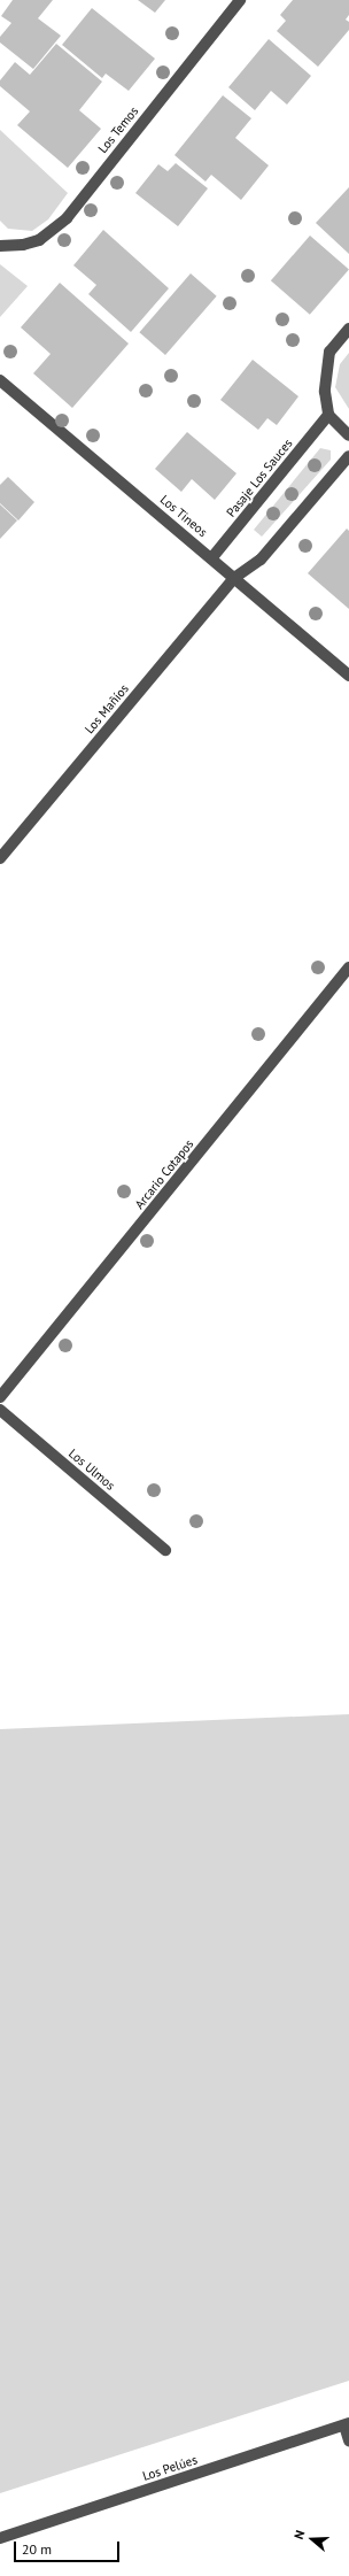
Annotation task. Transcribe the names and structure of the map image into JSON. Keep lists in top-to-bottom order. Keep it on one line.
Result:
{"streets":{"street":["Los Temos","Pasaje Los Sauces","Los Tineos","Los Mañíos","Arcario Cotapos","Los Ulmos","Los Pelúes"]},"crossings":[["Pasaje Los Sauces","Los Tineos"],["Los Tineos","Los Mañíos"]],"scale_bar":"20 m","north":"left"}
